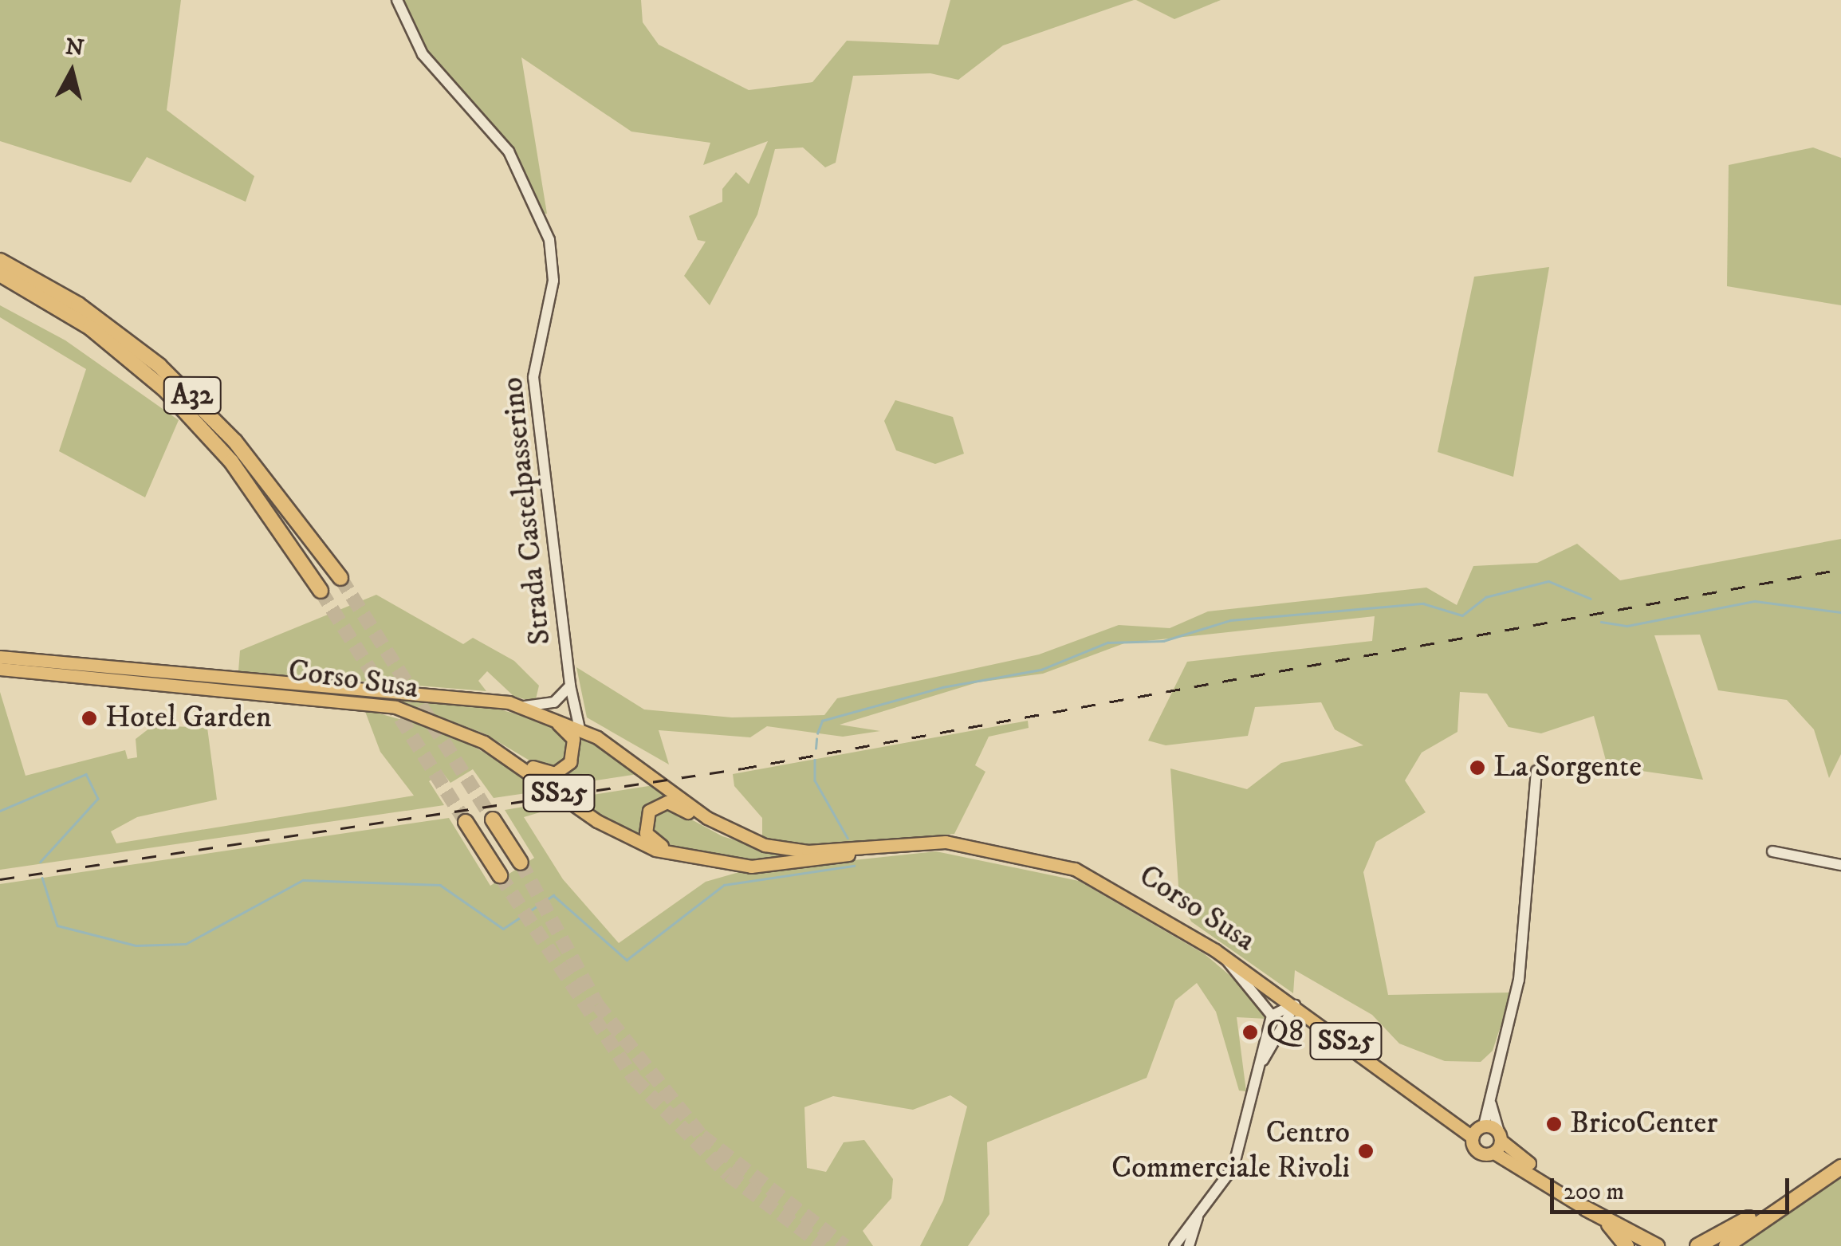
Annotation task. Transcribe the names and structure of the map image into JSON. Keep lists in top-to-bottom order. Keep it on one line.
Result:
{"streets":{"highway":["A32"],"main road":["Corso Susa","SS25"],"street":["Strada Castelpasserino"]},"crossings":[["Strada Castelpasserino","Corso Susa"],["Corso Susa","SS25"]],"places":["Hotel Garden","La Sorgente","Q8","BricoCenter","Centro Commerciale Rivoli"],"scale_bar":"200 m","north":"top"}
